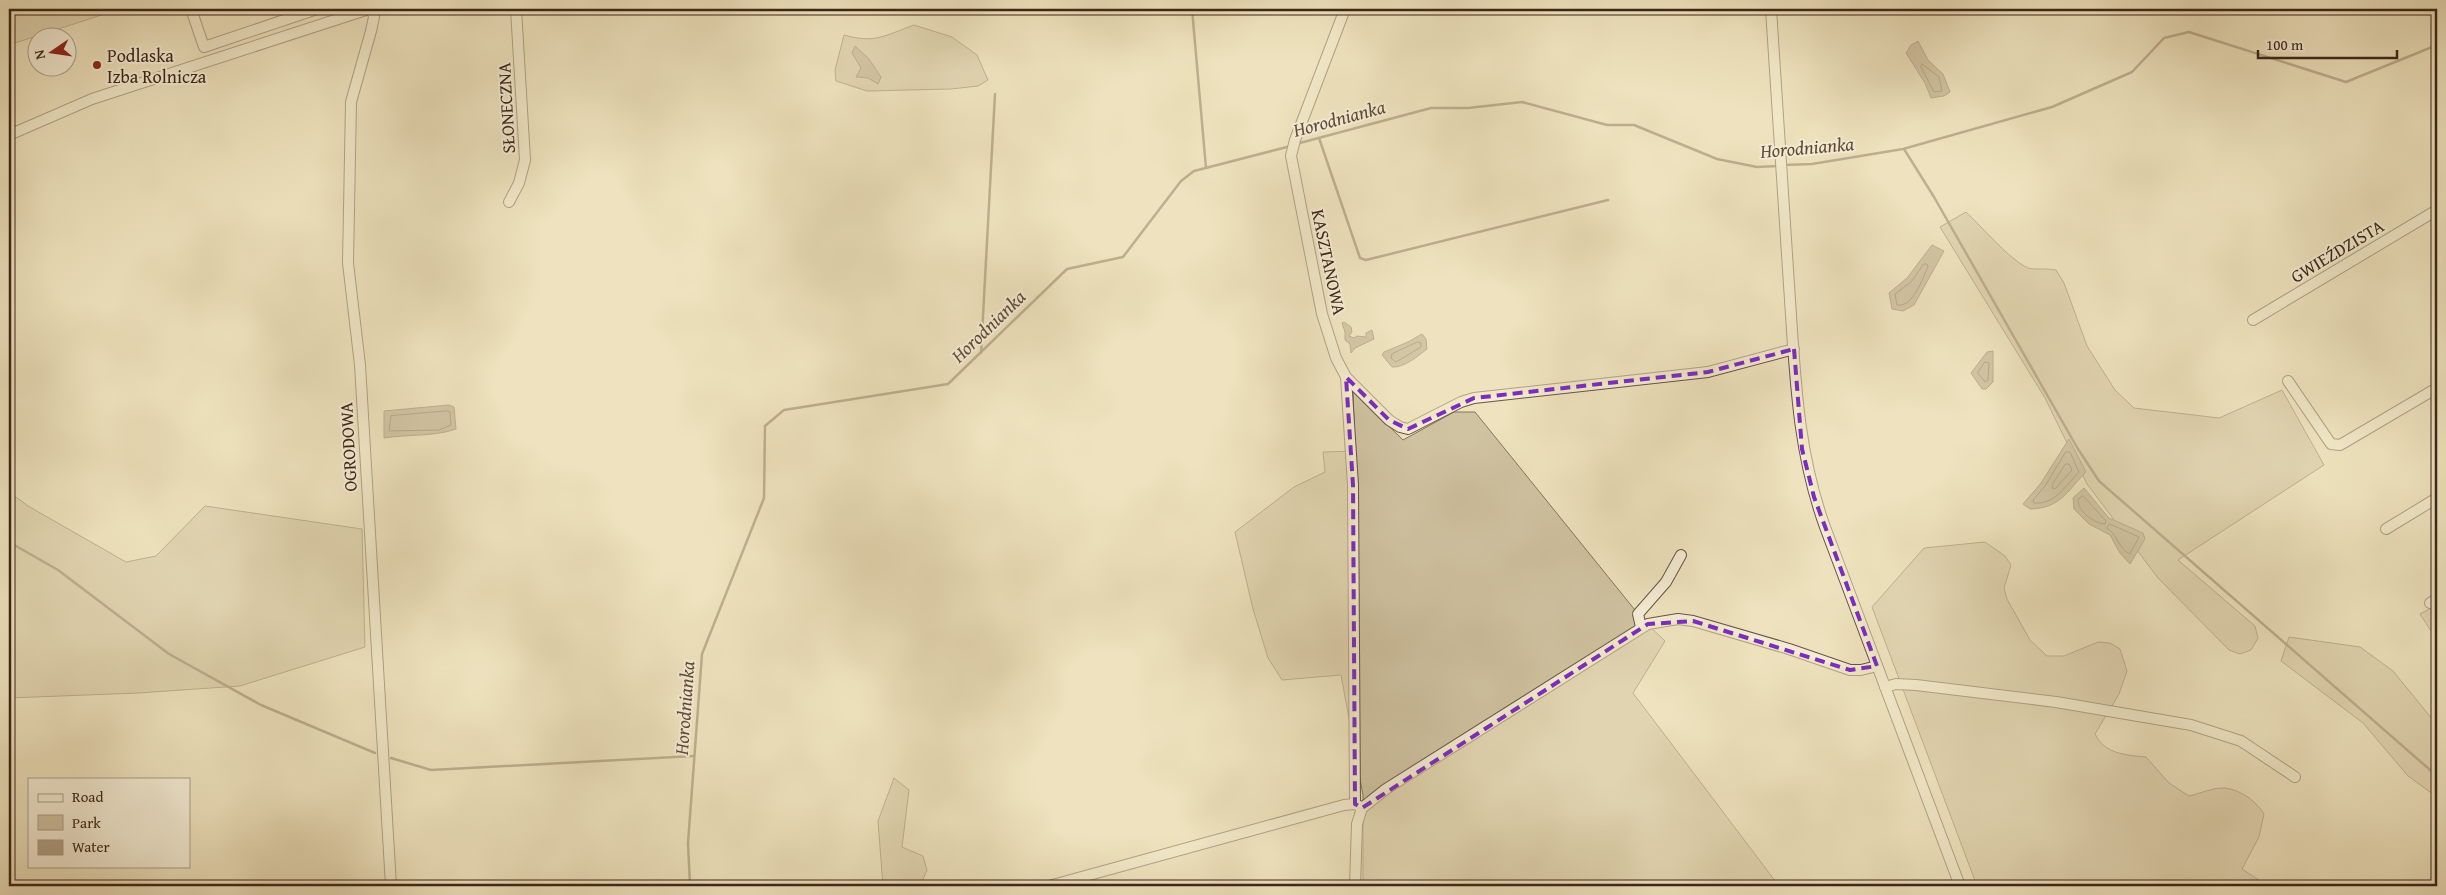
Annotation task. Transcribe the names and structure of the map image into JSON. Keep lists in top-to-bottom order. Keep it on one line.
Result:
{"streets":{"street":["SŁONECZNA","GWIEŹDZISTA","KASZTANOWA","OGRODOWA"]},"water":["Horodnianka"],"places":["Podlaska Izba Rolnicza"],"legend":["Road","Park","Water"],"scale_bar":"100 m","north":"left"}
